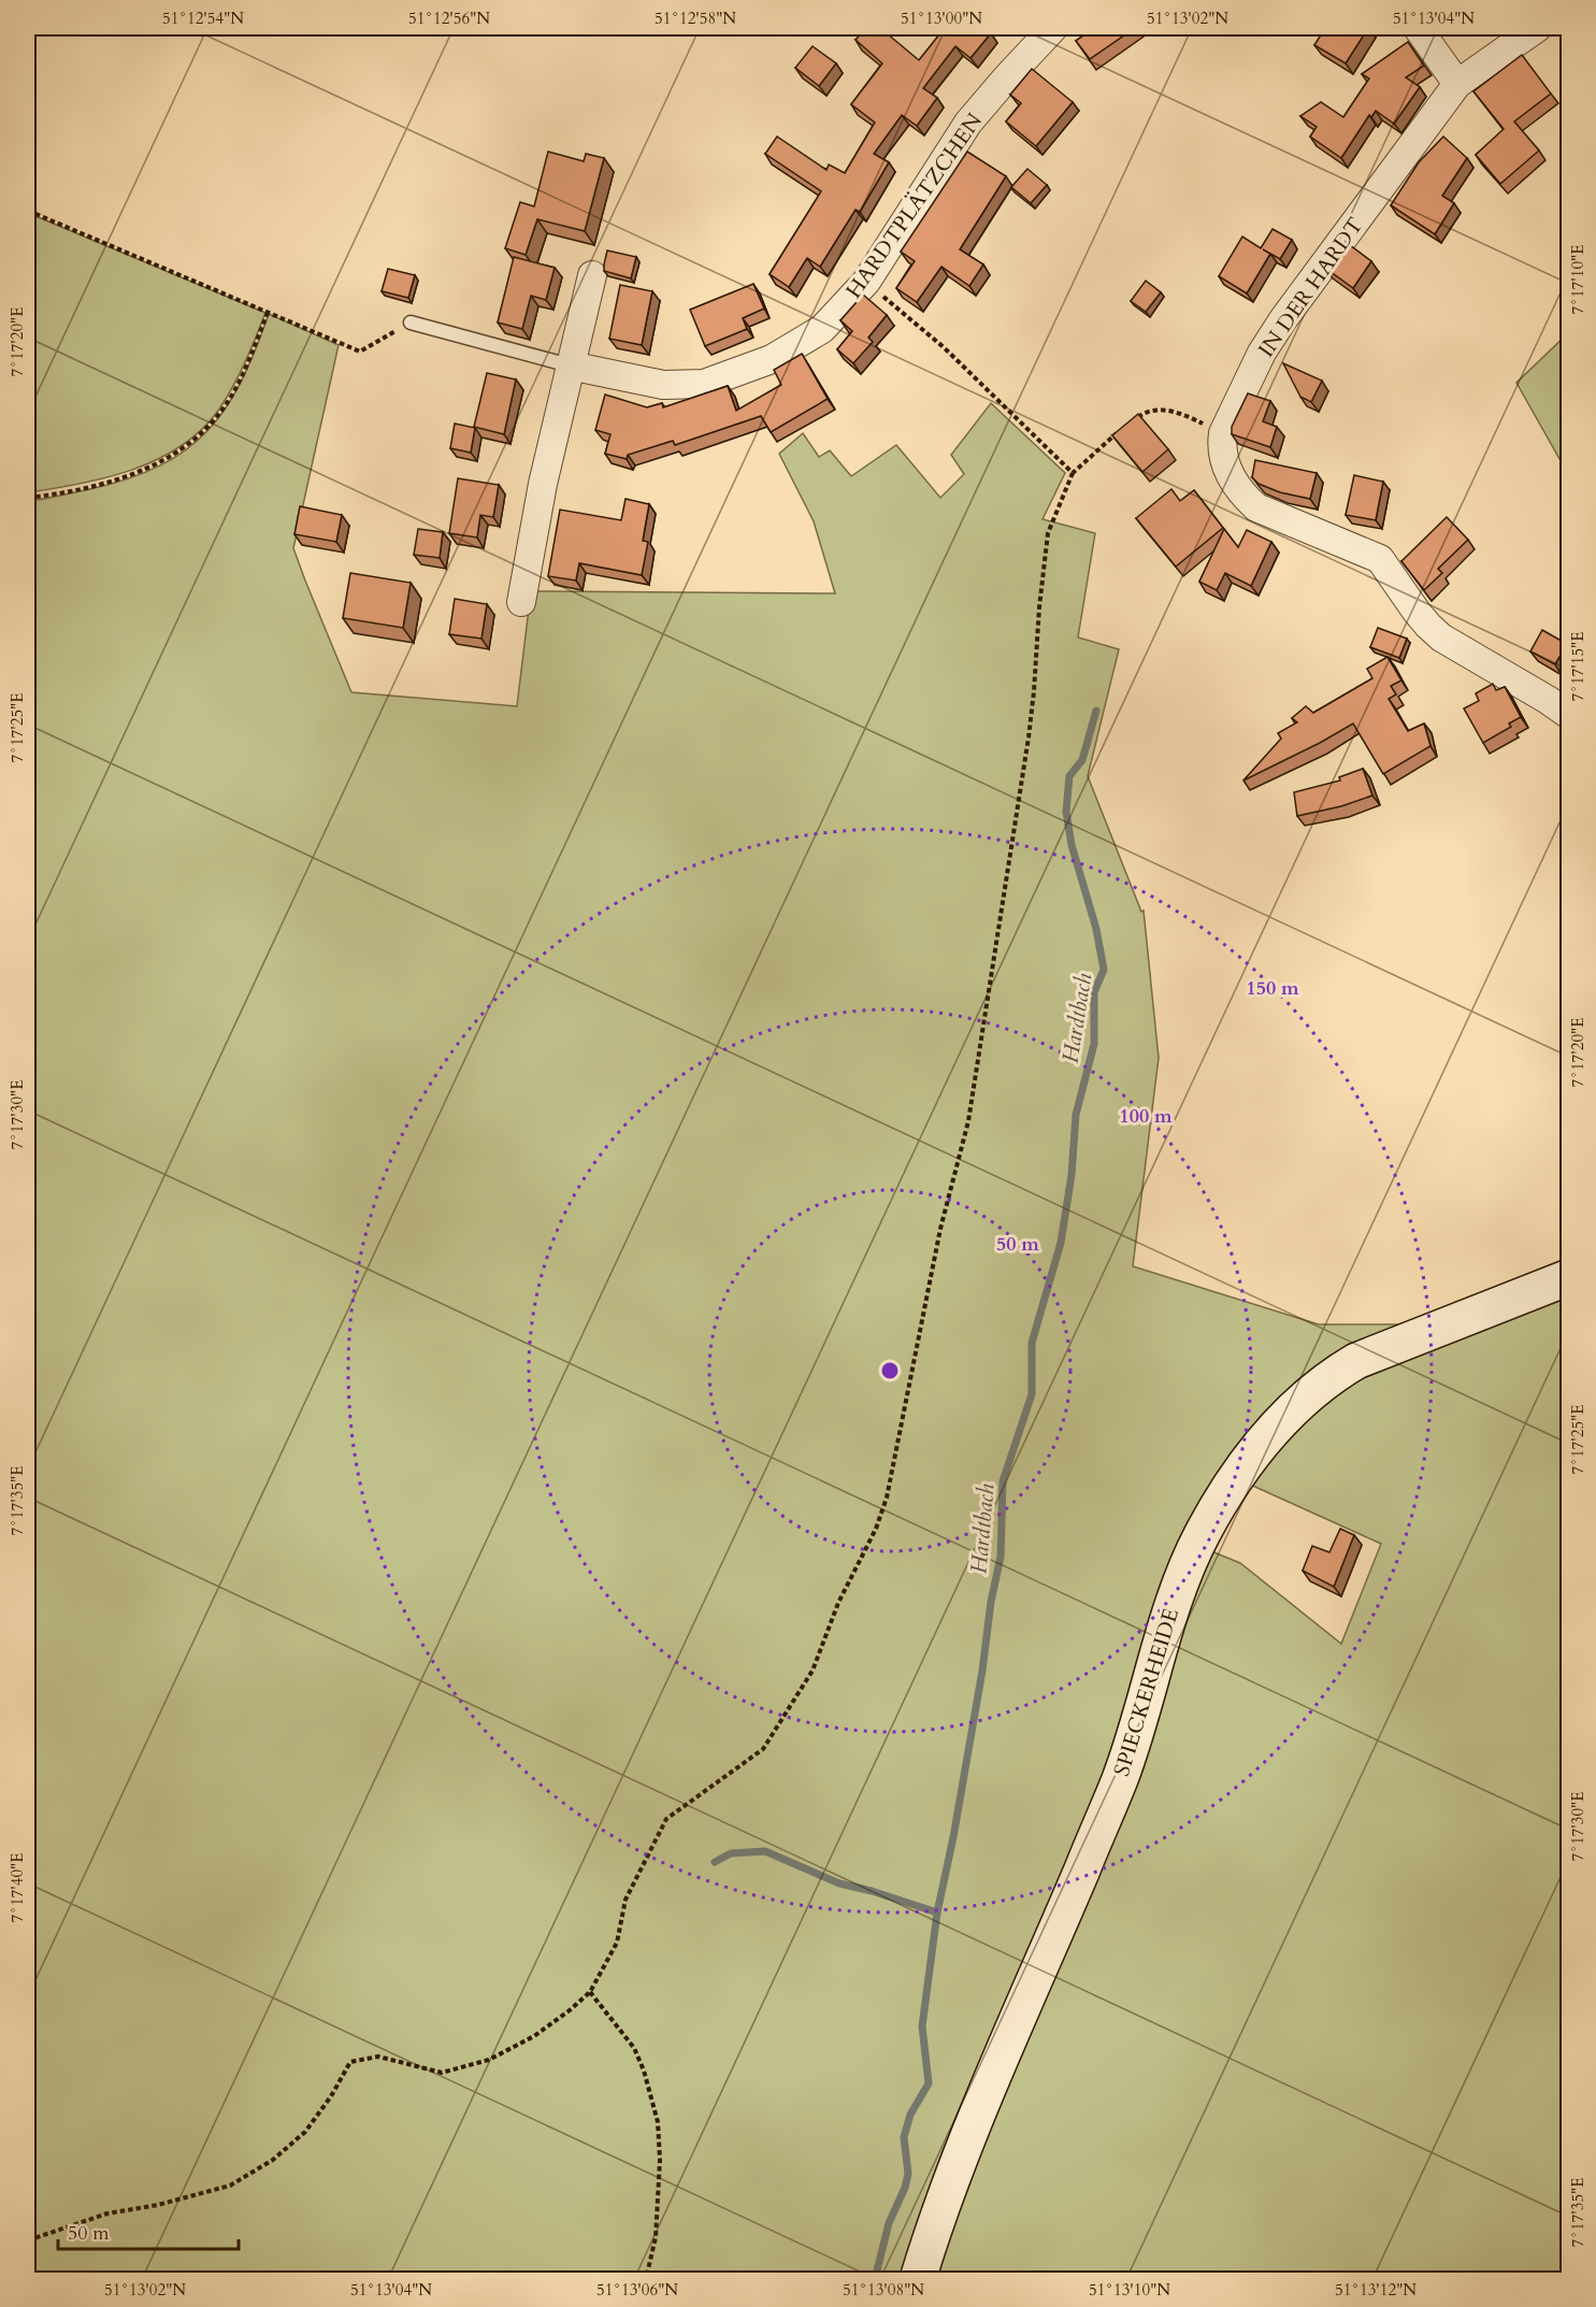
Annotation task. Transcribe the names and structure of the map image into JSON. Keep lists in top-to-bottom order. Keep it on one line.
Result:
{"streets":{"main road":["SPIECKERHEIDE"],"street":["HARDTPLÄTZCHEN","IN DER HARDT"]},"water":["Hardtbach"],"scale_bar":"50 m","coordinates":["51°12'54\"N","51°12'56\"N","51°12'58\"N","51°13'00\"N","51°13'02\"N","51°13'04\"N","7°17'10\"E","7°17'20\"E","7°17'15\"E","7°17'25\"E","7°17'30\"E","7°17'35\"E","7°17'40\"E","51°13'06\"N","51°13'08\"N","51°13'10\"N","51°13'12\"N"],"rings":["150 m","100 m","50 m"]}
